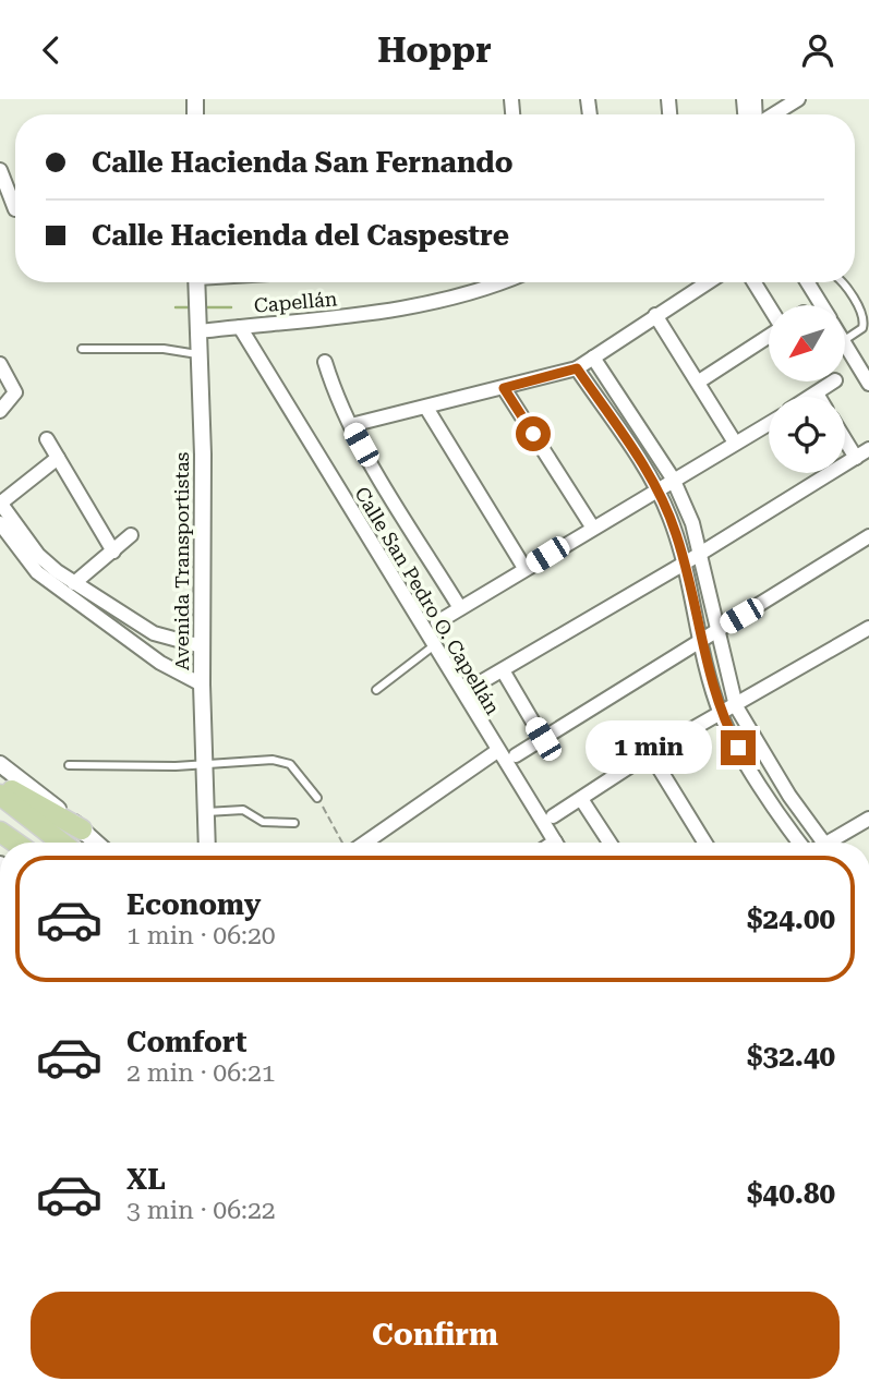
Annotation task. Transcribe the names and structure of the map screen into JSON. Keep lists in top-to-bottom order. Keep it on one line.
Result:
{"streets":{"street":["Capellán","Avenida Transportistas","Calle San Pedro O. Capellán"]},"crossings":[["Capellán","Avenida Transportistas"],["Capellán","Calle San Pedro O. Capellán"]],"north":"bottom left","page":{"header":"Hoppr","banner":["Calle Hacienda San Fernando","Calle Hacienda del Caspestre"],"bubble":"1 min","list":[{"name":"Economy","note":"1 min · 06:20","value":"$24.00"},{"name":"Comfort","note":"2 min · 06:21","value":"$32.40"},{"name":"XL","note":"3 min · 06:22","value":"$40.80"}],"buttons":"Confirm"}}
